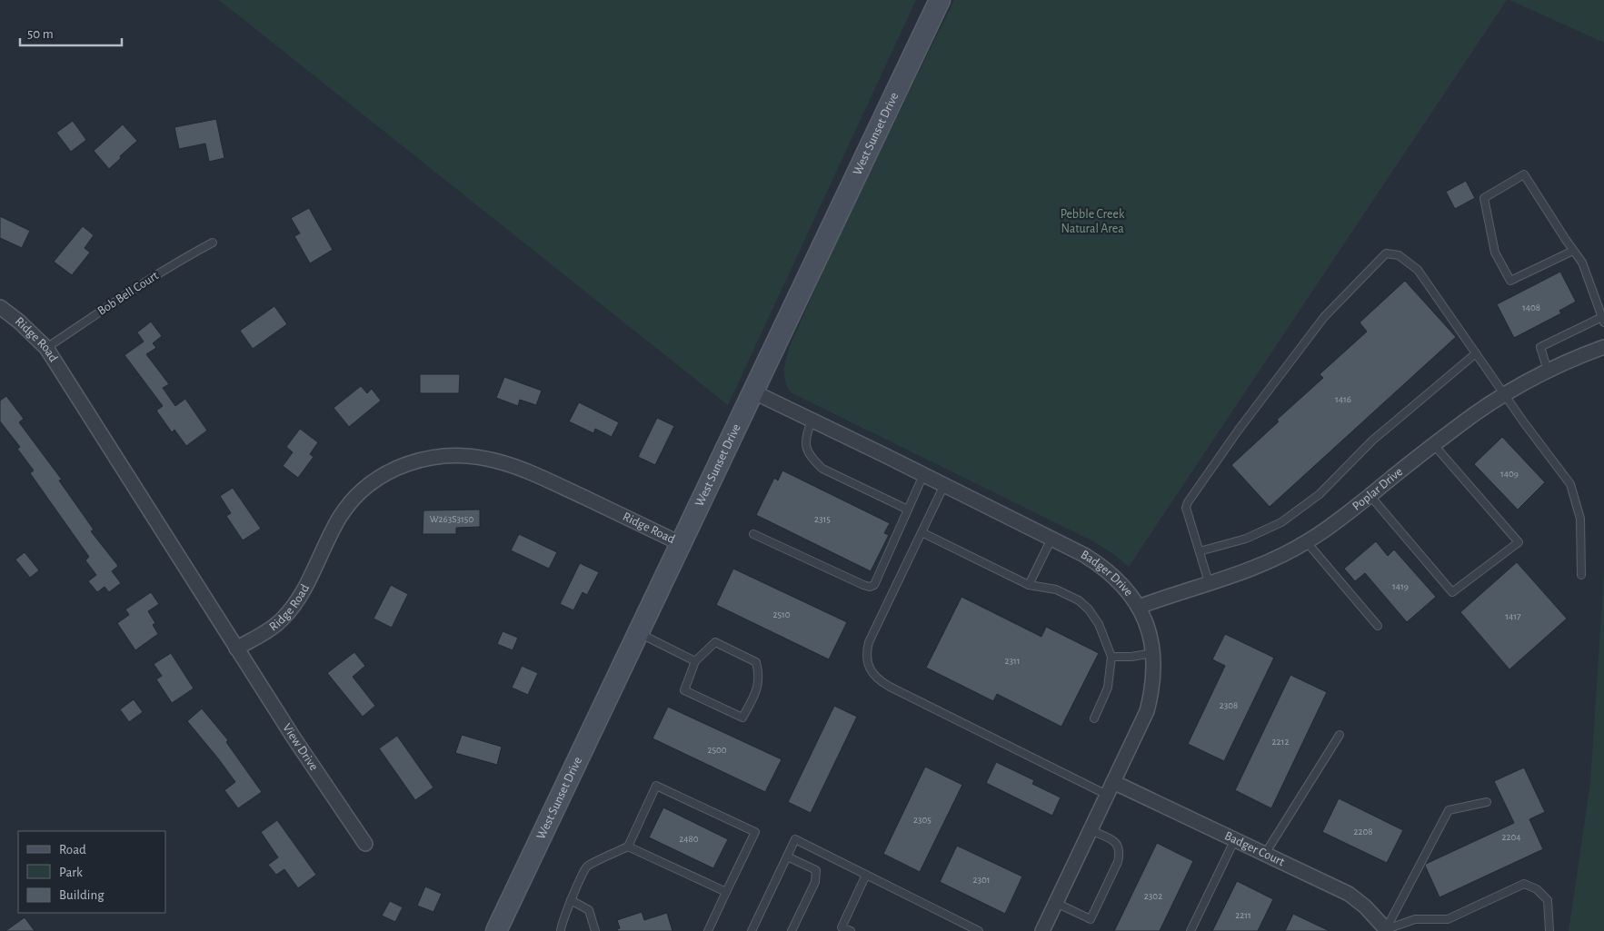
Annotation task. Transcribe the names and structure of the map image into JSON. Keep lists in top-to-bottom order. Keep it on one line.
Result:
{"streets":{"main road":["West Sunset Drive"],"street":["Ridge Road","Poplar Drive","Badger Drive","View Drive","Badger Court"],"lane":["Bob Bell Court"]},"crossings":[["West Sunset Drive","Ridge Road"],["West Sunset Drive","Badger Drive"],["Bob Bell Court","Ridge Road"],["Ridge Road","View Drive"],["Poplar Drive","Badger Drive"],["Badger Drive","Badger Court"]],"parks":["Pebble Creek Natural Area"],"house_numbers":["1408","1416","1409","W263S3150","2315","1419","2510","1417","2311","2308","2212","2500","2305","2208","2204","2480","2301","2302","2211"],"legend":["Road","Park","Building"],"scale_bar":"50 m"}
